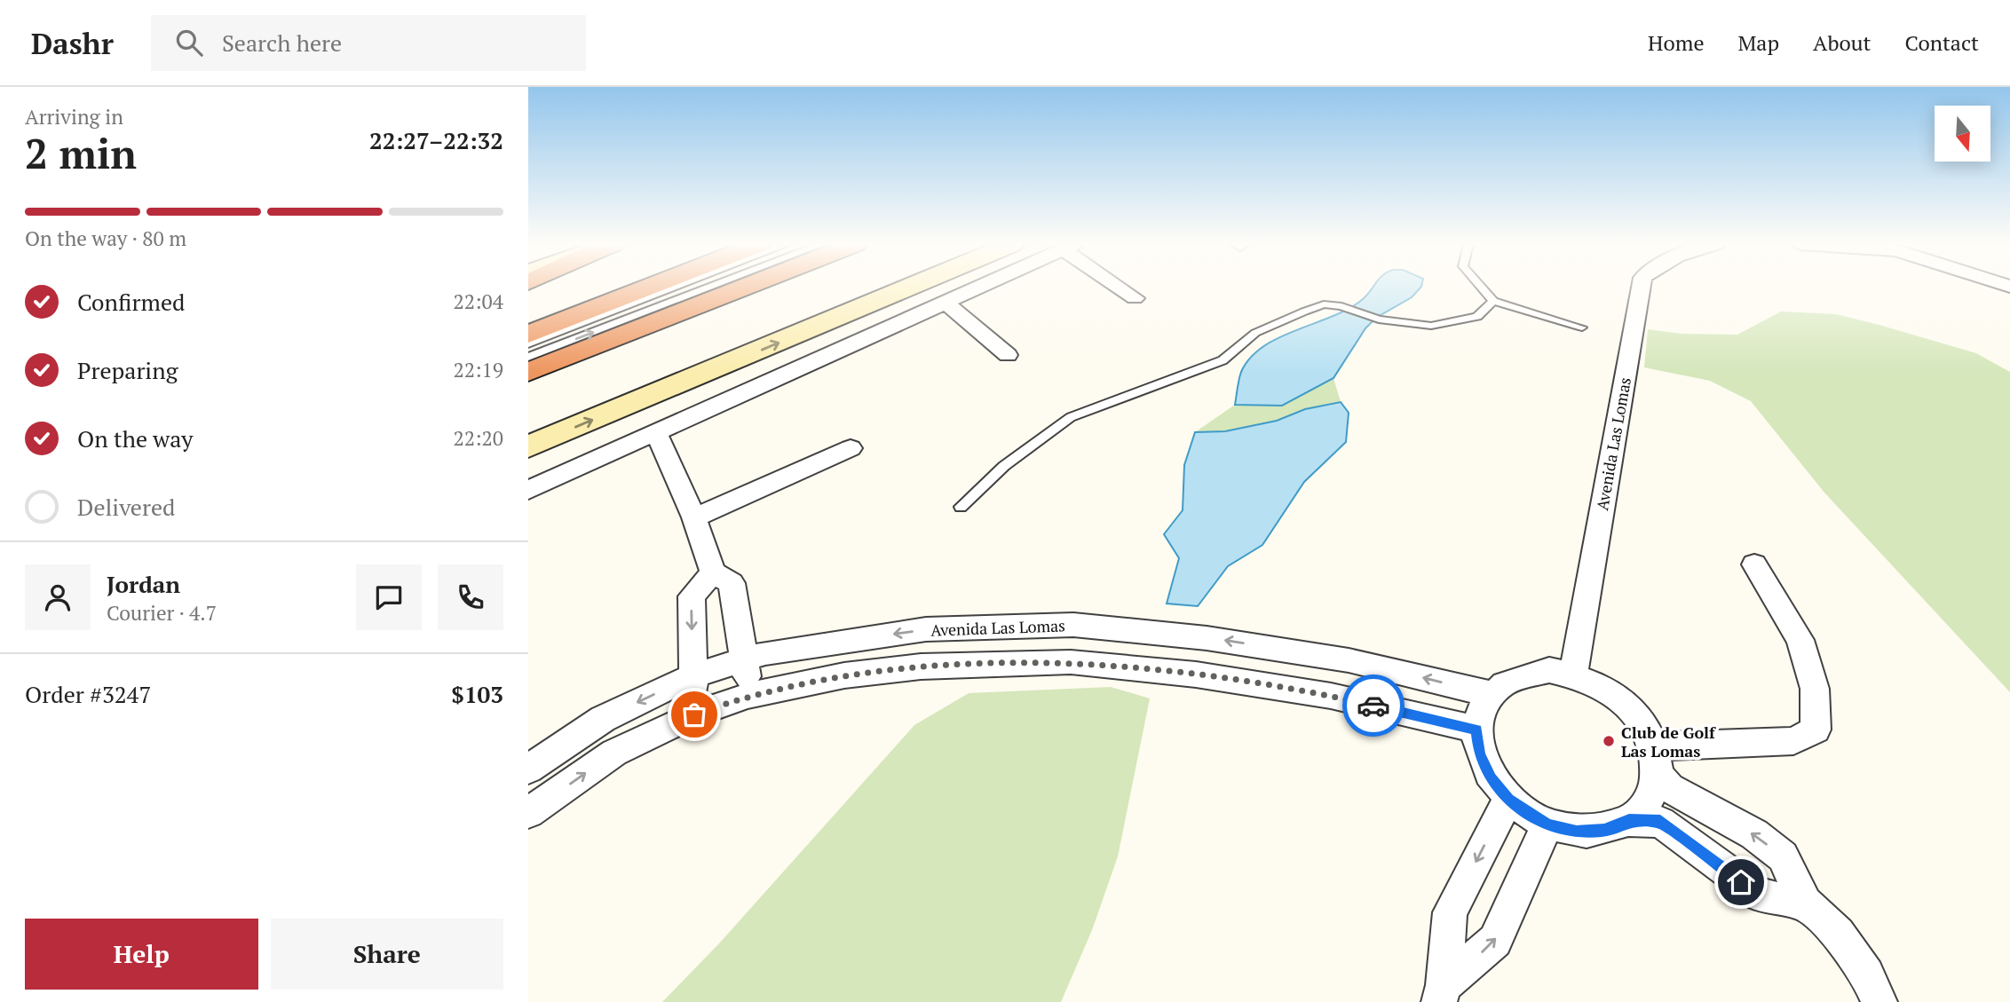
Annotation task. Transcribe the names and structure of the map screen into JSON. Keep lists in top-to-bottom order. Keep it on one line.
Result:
{"streets":{"street":["Avenida Las Lomas"]},"places":["Club de Golf Las Lomas"],"north":"bottom","page":{"header":"Dashr","search":"Search here","nav":["Home","Map","About","Contact"],"heading":["2 min","Arriving in","22:27–22:32"],"panel":["Jordan","Courier · 4.7","Order #3247","$103"],"bar":"On the way · 80 m","list":[["Confirmed","22:04"],["Preparing","22:19"],["On the way","22:20"],"Delivered"],"buttons":["Help","Share"]}}
